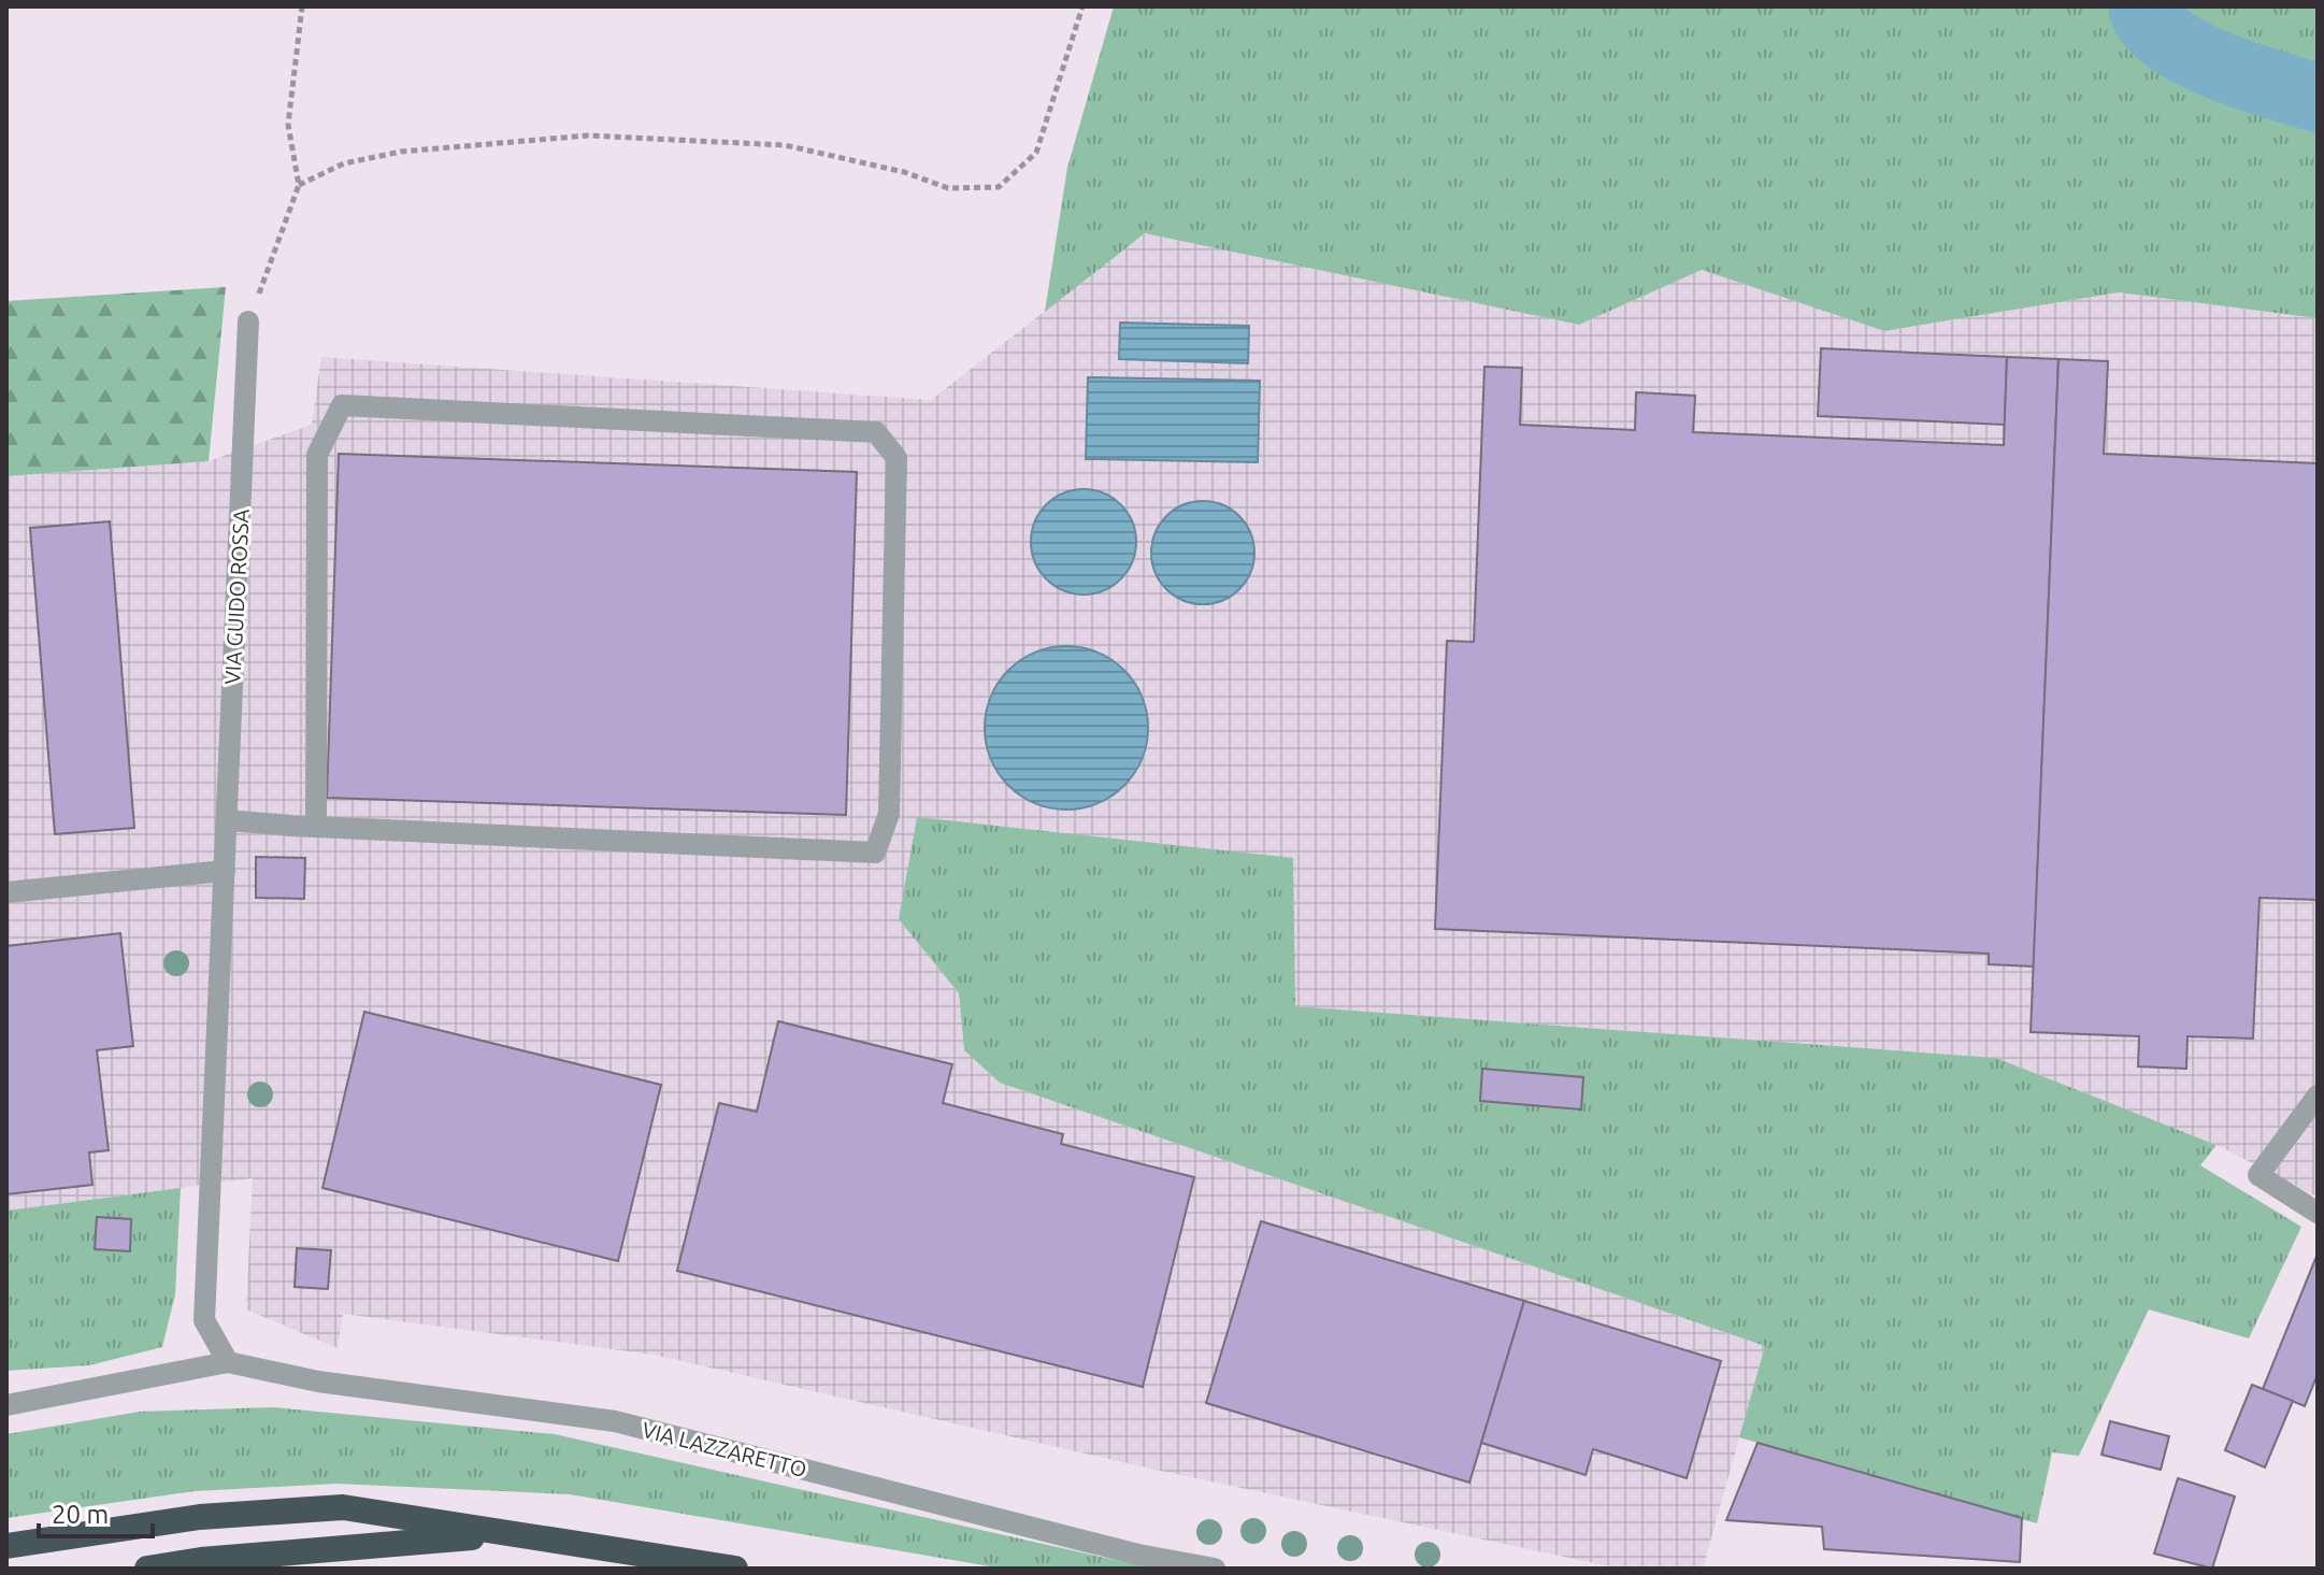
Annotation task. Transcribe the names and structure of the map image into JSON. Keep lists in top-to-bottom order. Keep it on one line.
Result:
{"streets":{"street":["VIA GUIDO ROSSA","VIA LAZZARETTO"]},"crossings":[["VIA GUIDO ROSSA","VIA LAZZARETTO"]],"scale_bar":"20 m"}
